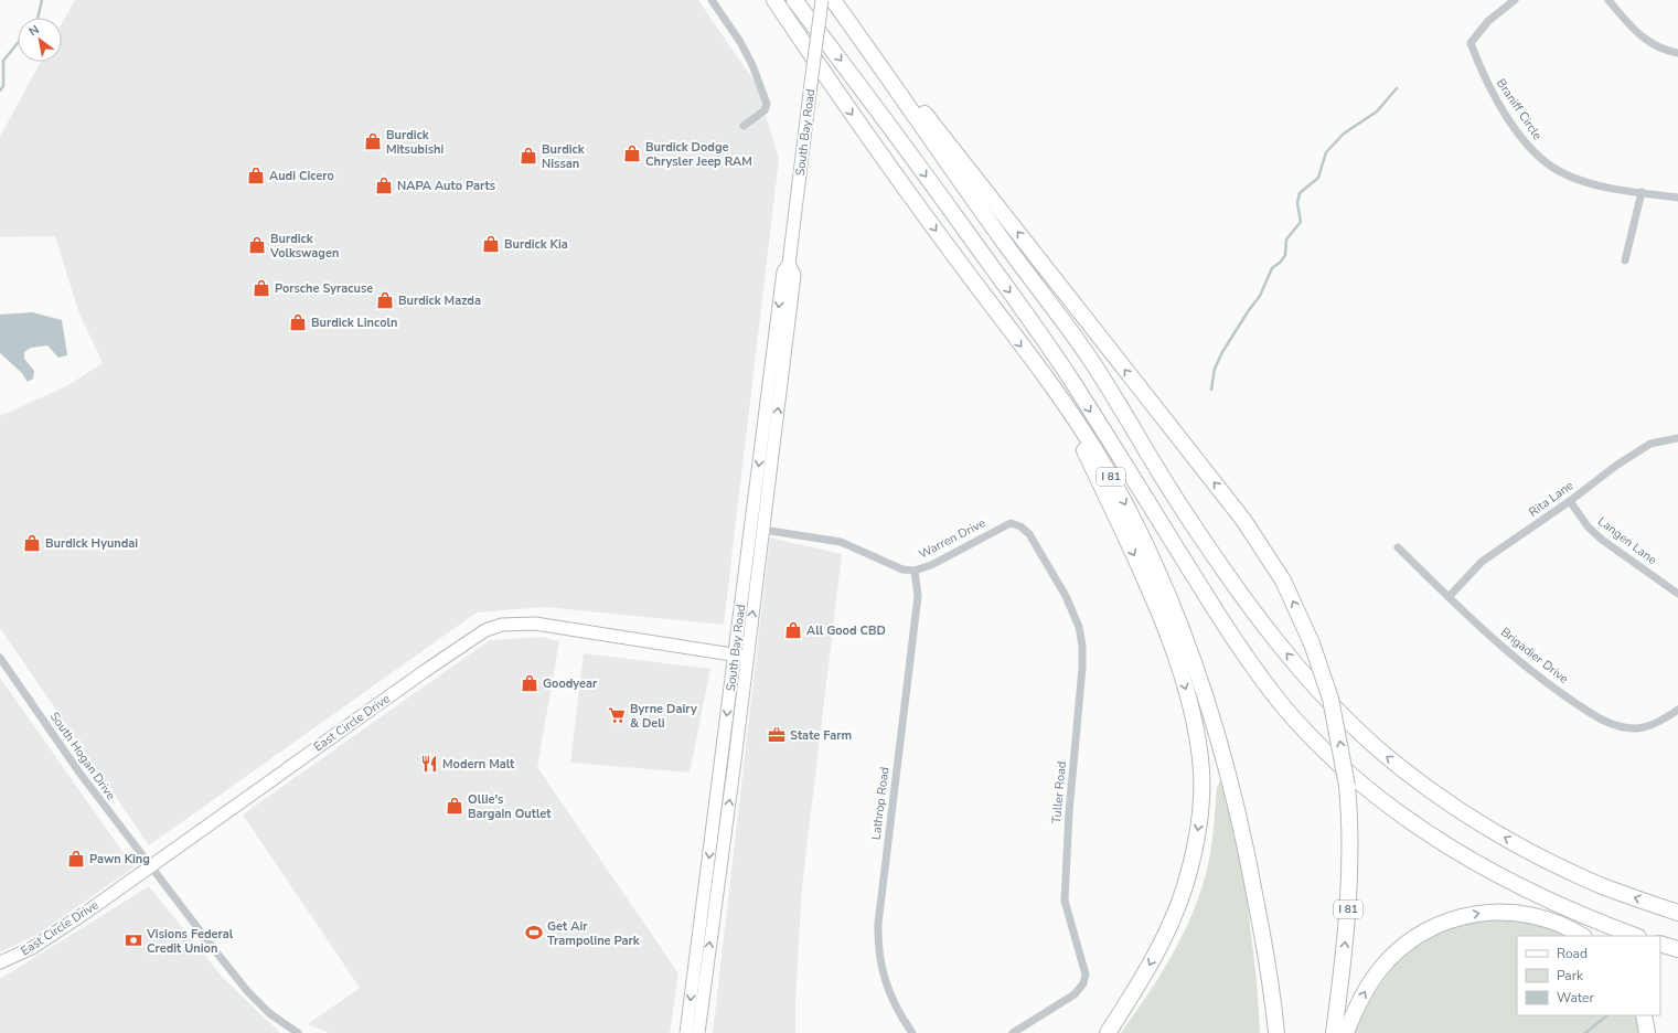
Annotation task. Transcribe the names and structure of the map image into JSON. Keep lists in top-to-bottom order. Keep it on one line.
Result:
{"streets":{"highway":["I 81"],"street":["Braniff Circle","South Bay Road","Rita Lane","Warren Drive","Langen Lane","Brigadier Drive","East Circle Drive","South Hogan Drive","Tuller Road","Lathrop Road"]},"crossings":[["South Bay Road","Warren Drive"],["South Bay Road","East Circle Drive"],["Rita Lane","Langen Lane"],["Rita Lane","Brigadier Drive"],["Warren Drive","Tuller Road"],["Warren Drive","Lathrop Road"],["East Circle Drive","South Hogan Drive"]],"places":{"shop":["Burdick Mitsubishi","Burdick Dodge Chrysler Jeep RAM","Burdick Nissan","Audi Cicero","NAPA Auto Parts","Burdick Kia","Burdick Volkswagen","Porsche Syracuse","Burdick Mazda","Burdick Lincoln","Burdick Hyundai","All Good CBD","Goodyear","Ollie's Bargain Outlet","Pawn King"],"supermarket":["Byrne Dairy & Deli"],"office":["State Farm"],"restaurant":["Modern Malt"],"sports":["Get Air Trampoline Park"],"bank":["Visions Federal Credit Union"]},"legend":["Road","Park","Water"],"north":"top left"}
